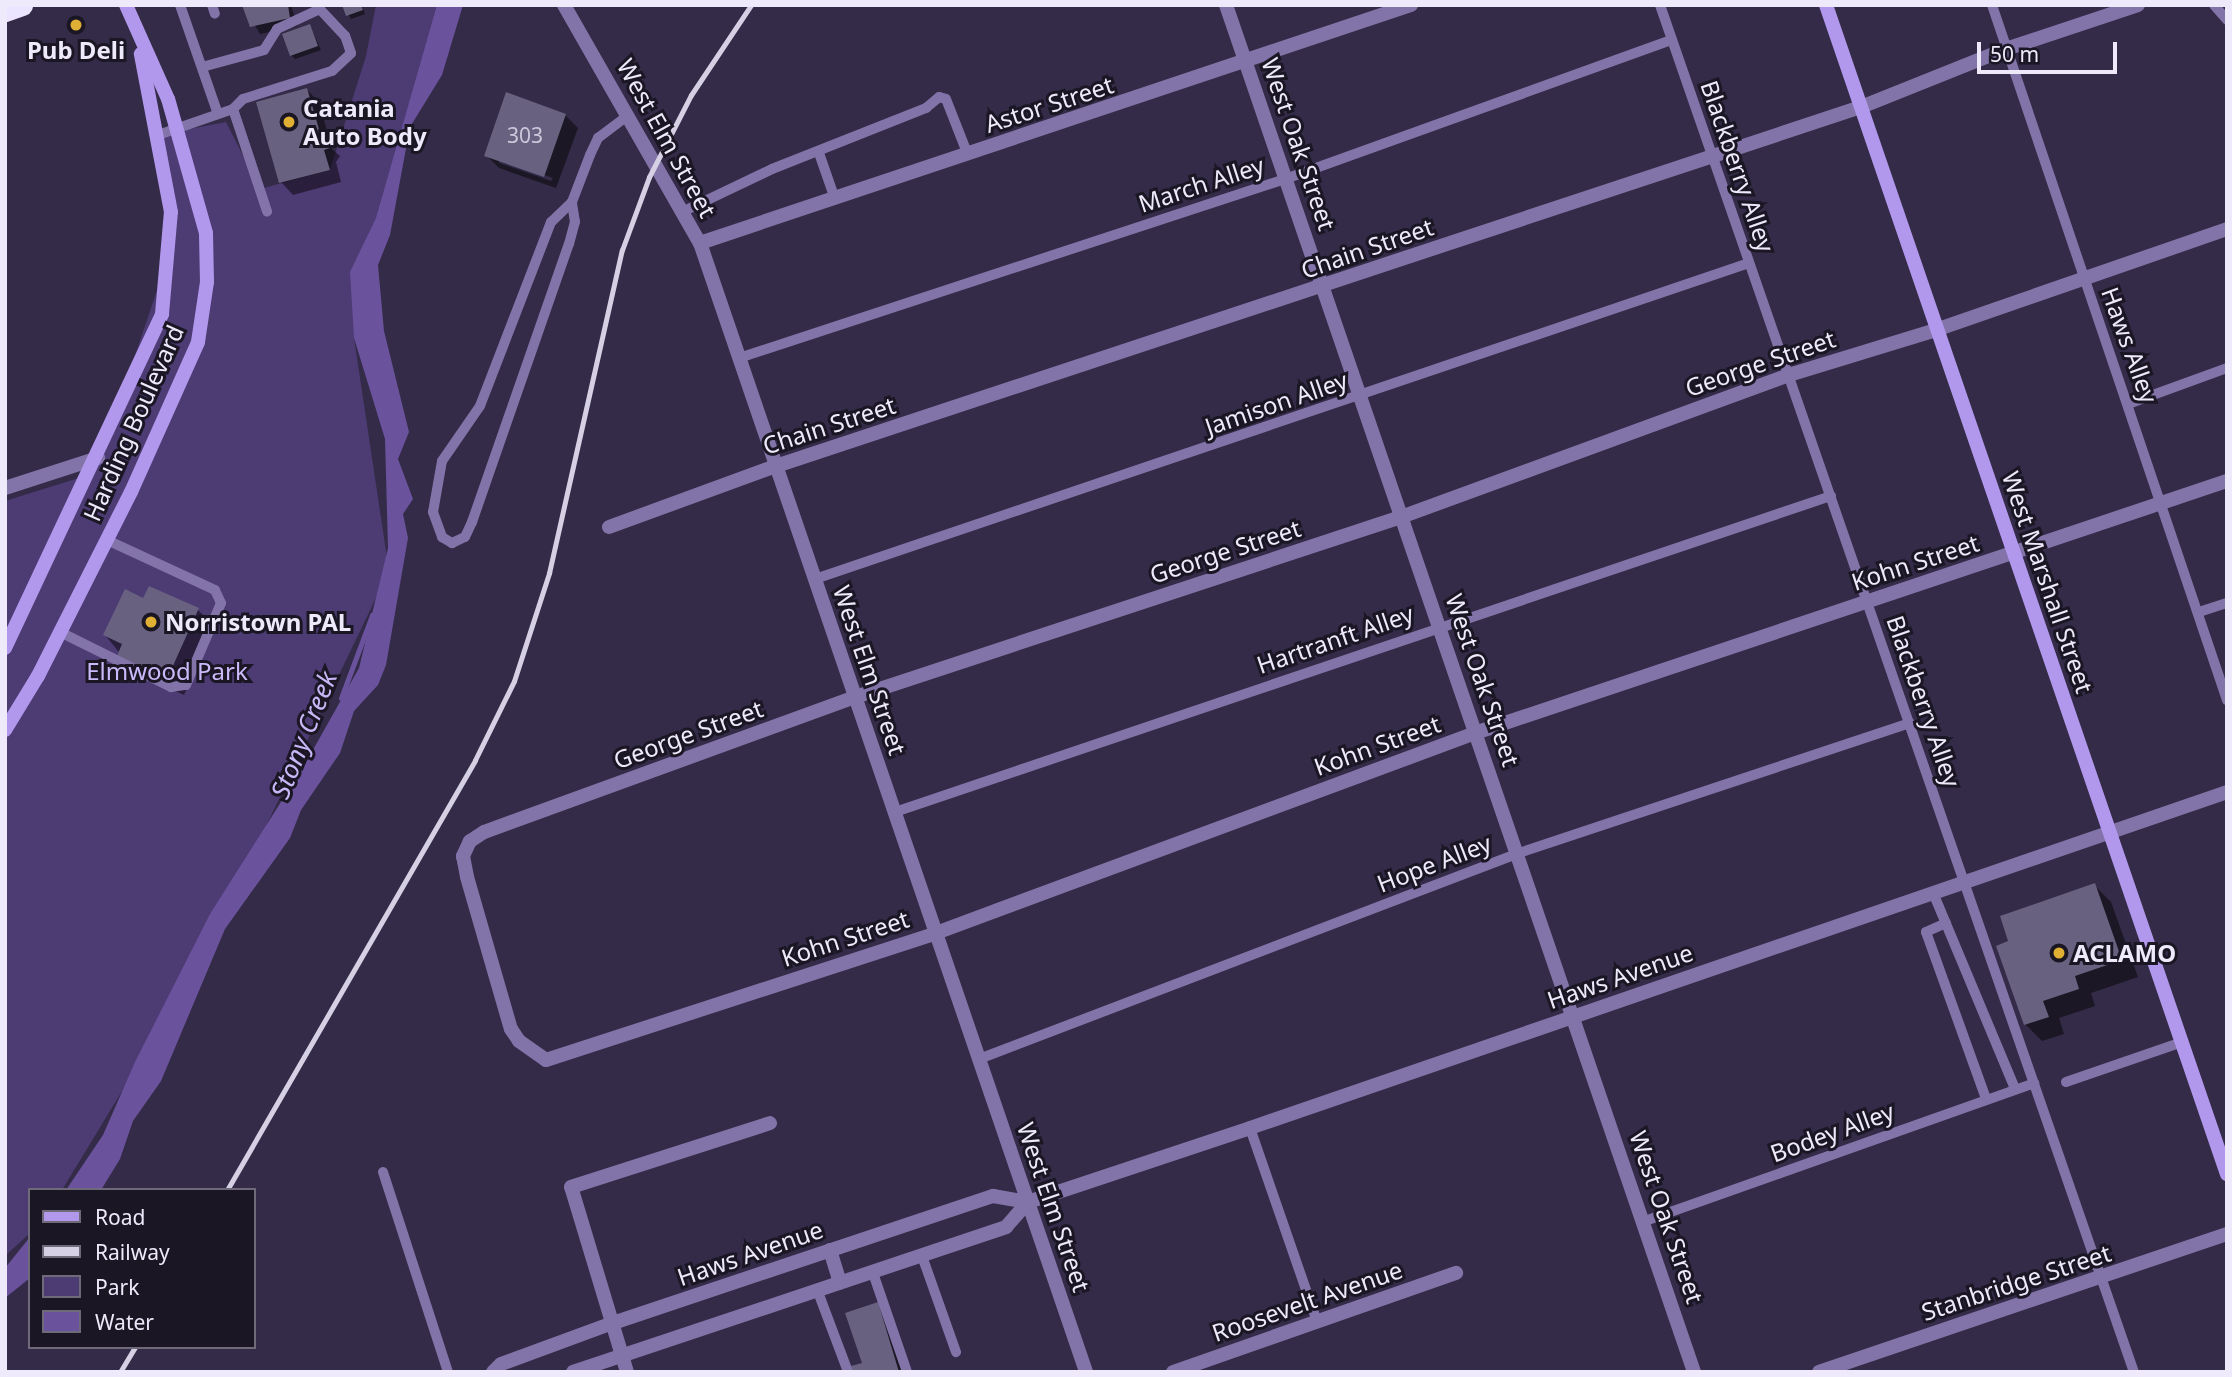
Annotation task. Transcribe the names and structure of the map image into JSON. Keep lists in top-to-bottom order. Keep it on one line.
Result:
{"streets":{"street":["Astor Street","West Elm Street","West Oak Street","Chain Street","George Street","Harding Boulevard","Kohn Street","West Marshall Street","Haws Avenue","Stanbridge Street","Roosevelt Avenue"],"lane":["Blackberry Alley","March Alley","Haws Alley","Jamison Alley","Hartranft Alley","Hope Alley","Bodey Alley"]},"crossings":[["Astor Street","West Elm Street"],["Astor Street","West Oak Street"],["West Elm Street","March Alley"],["West Elm Street","Chain Street"],["West Elm Street","George Street"],["West Elm Street","Jamison Alley"],["West Elm Street","Kohn Street"],["West Elm Street","Hartranft Alley"],["West Elm Street","Hope Alley"],["West Elm Street","Haws Avenue"],["West Oak Street","March Alley"],["West Oak Street","Chain Street"],["West Oak Street","George Street"],["West Oak Street","Jamison Alley"],["West Oak Street","Kohn Street"],["West Oak Street","Hartranft Alley"],["West Oak Street","Hope Alley"],["West Oak Street","Haws Avenue"],["West Oak Street","Bodey Alley"],["Blackberry Alley","March Alley"],["Blackberry Alley","Chain Street"],["Blackberry Alley","George Street"],["Blackberry Alley","Jamison Alley"],["Blackberry Alley","Kohn Street"],["Blackberry Alley","Hartranft Alley"],["Blackberry Alley","Hope Alley"],["Blackberry Alley","Haws Avenue"],["Blackberry Alley","Bodey Alley"],["Blackberry Alley","Stanbridge Street"],["Chain Street","Haws Alley"],["Chain Street","West Marshall Street"],["Haws Alley","George Street"],["Haws Alley","Kohn Street"],["George Street","Kohn Street"],["George Street","West Marshall Street"],["Kohn Street","West Marshall Street"],["West Marshall Street","Haws Avenue"]],"water":["Stony Creek"],"parks":["Elmwood Park"],"places":["Pub Deli","Catania Auto Body","Norristown PAL","ACLAMO"],"house_numbers":["303"],"legend":["Road","Railway","Park","Water"],"scale_bar":"50 m"}
